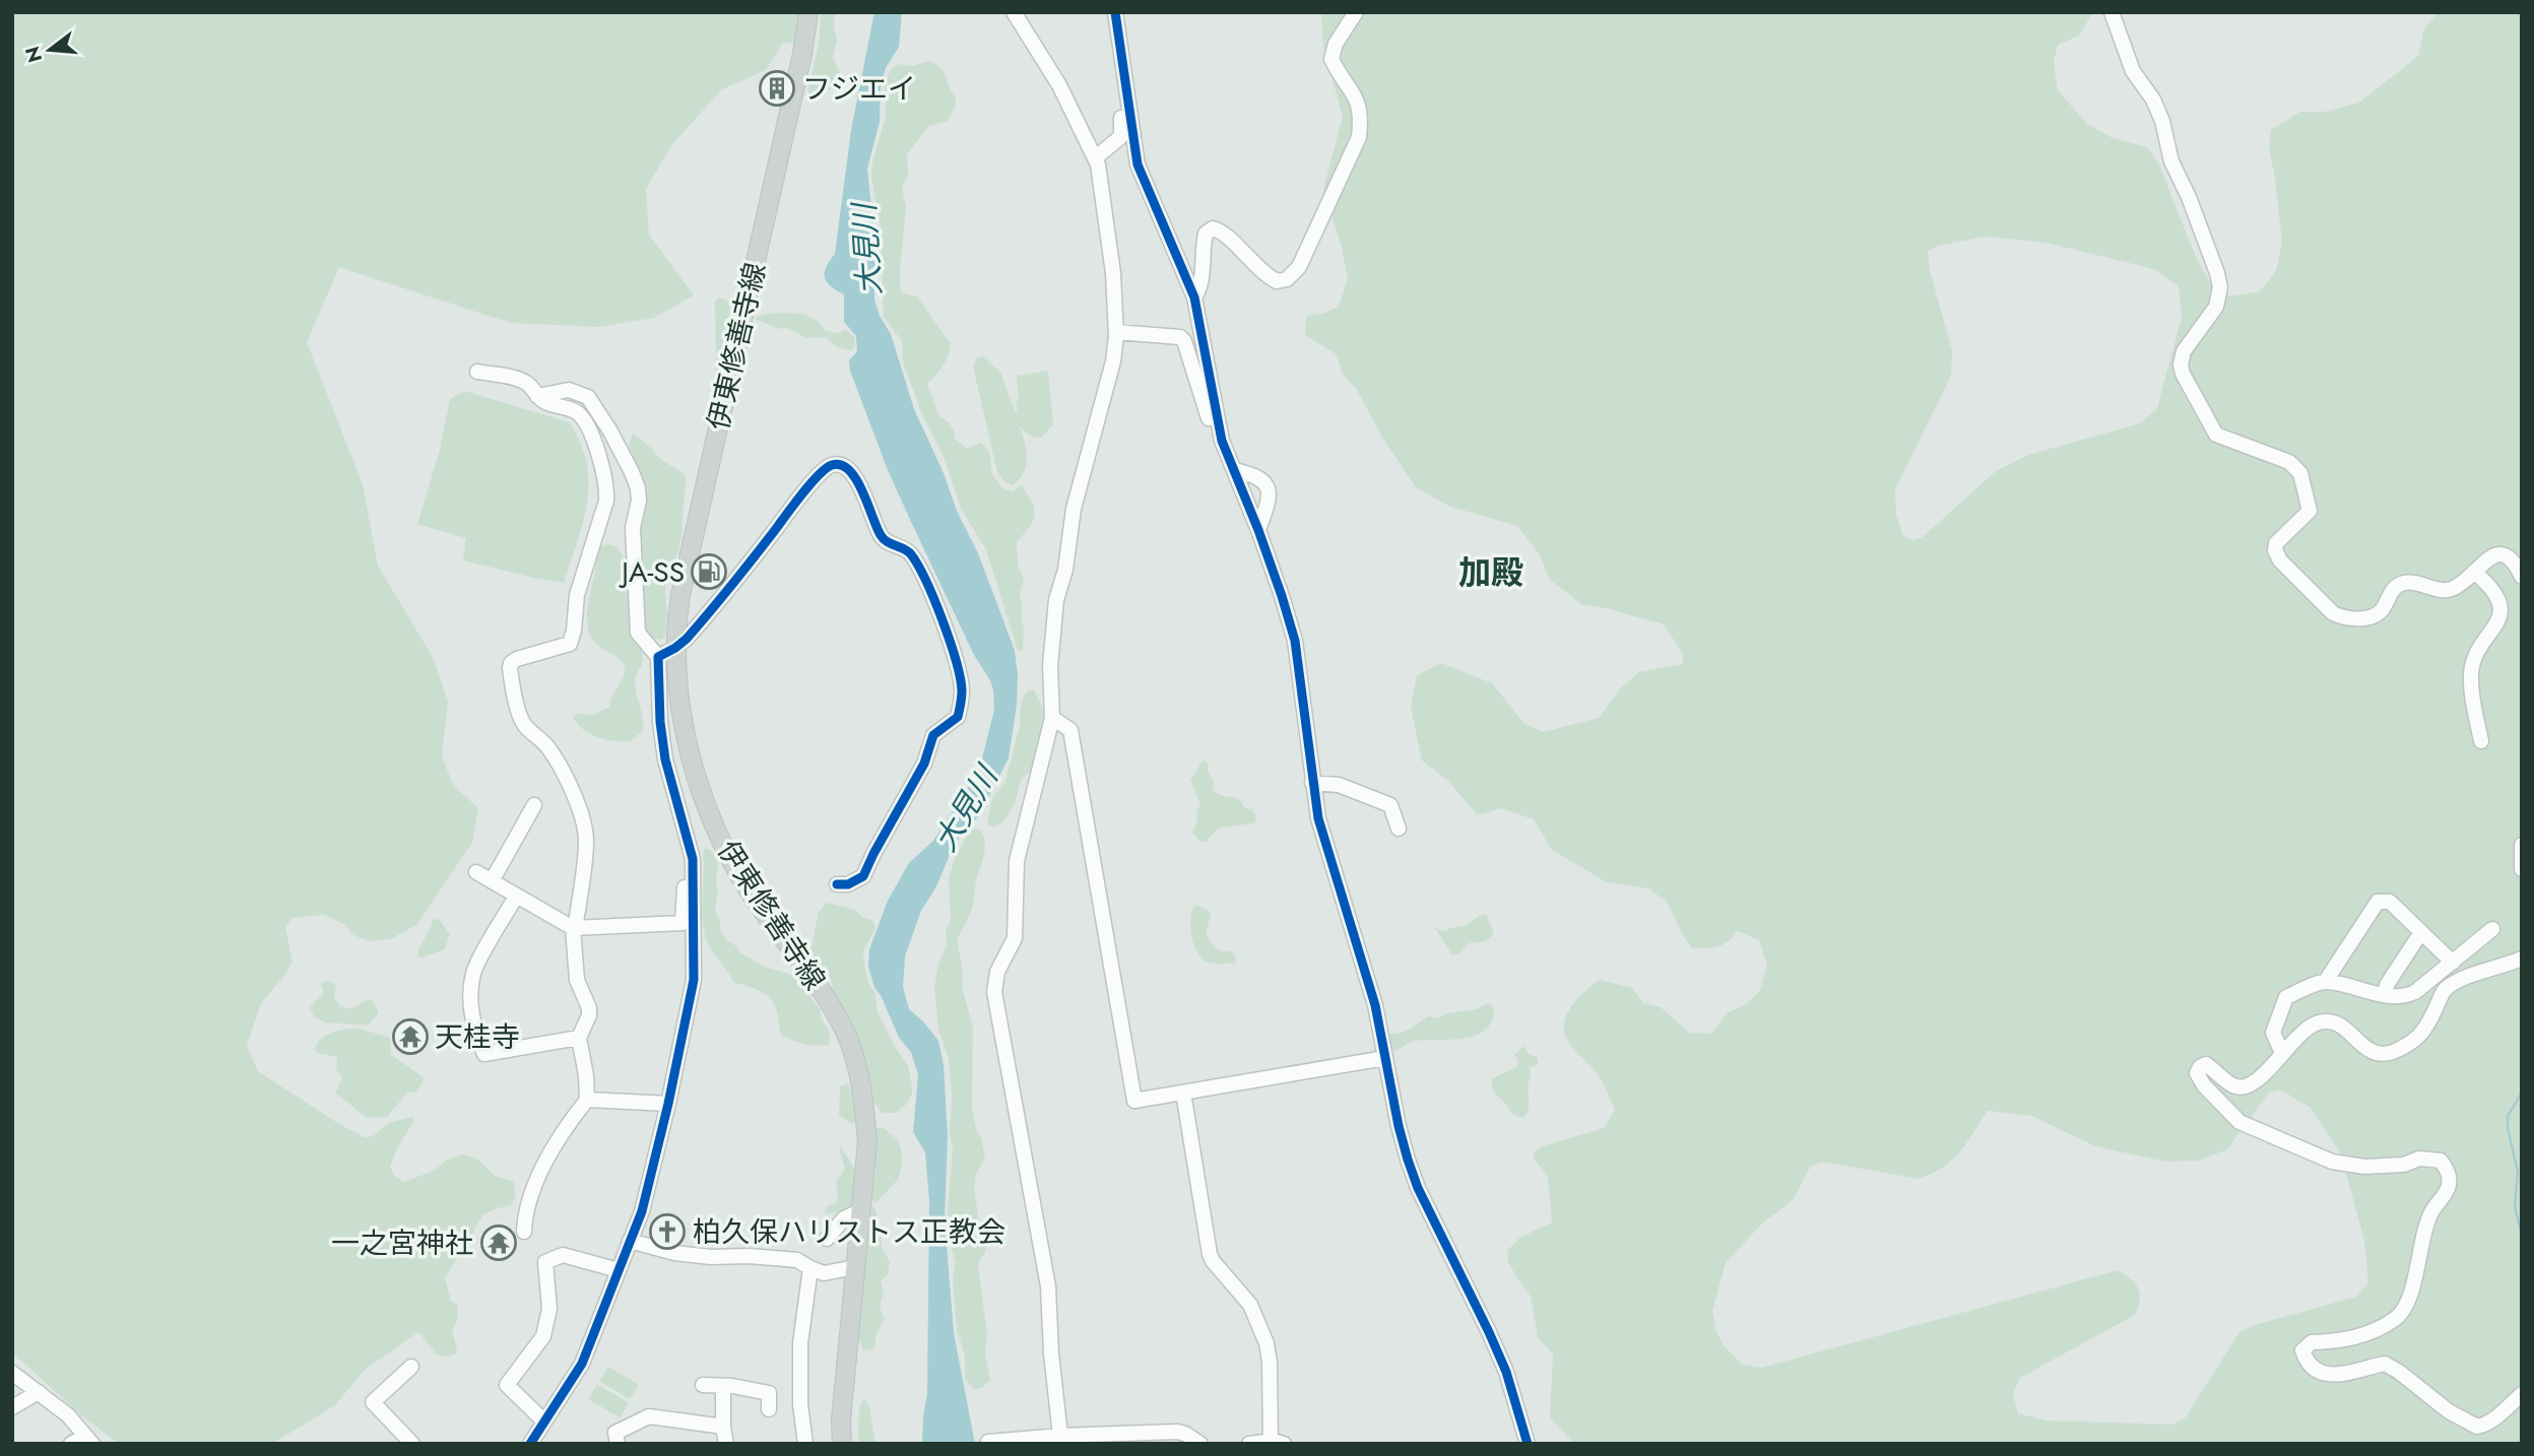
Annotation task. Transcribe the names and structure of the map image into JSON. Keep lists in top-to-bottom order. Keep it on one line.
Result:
{"streets":{"main road":["伊東修善寺線"]},"districts":["加殿"],"water":["大見川"],"places":{"building":["フジエイ"],"fuel station":["JA-SS"],"temple":["天桂寺","一之宮神社"],"church":["柏久保ハリストス正教会"]},"north":"left"}
